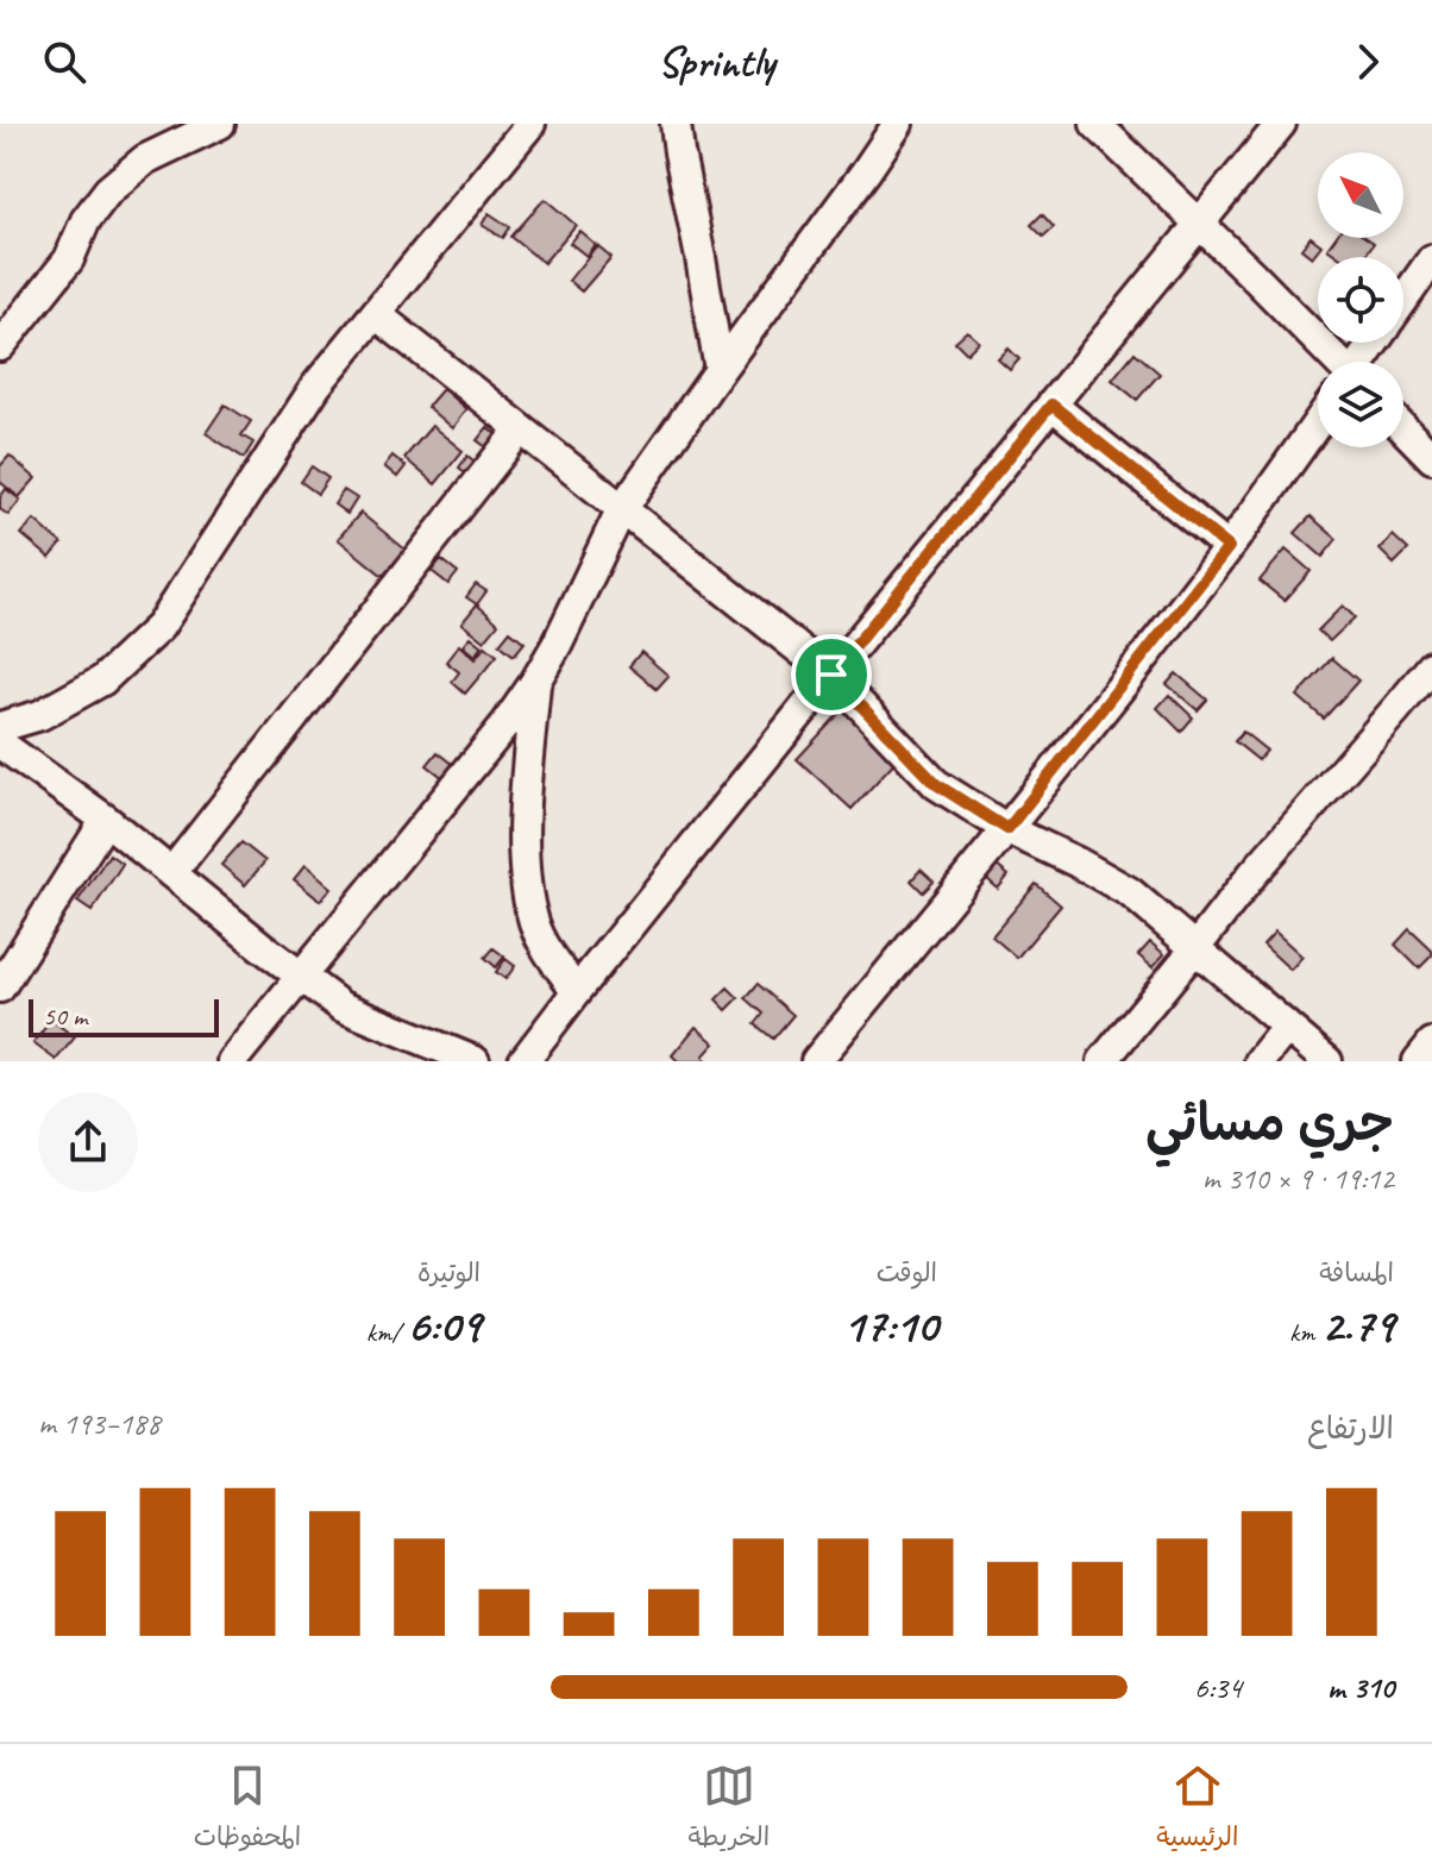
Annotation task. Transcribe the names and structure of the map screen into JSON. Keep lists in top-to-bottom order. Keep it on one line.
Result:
{"scale_bar":"50 m","north":"top left","page":{"header":"Sprintly","scale":"50 m","heading":["جري مسائي","19:12 · 9 × 310 m"],"stats":[["المسافة","2.79 km"],["الوقت","17:10"],["الوتيرة","6:09 /km"]],"chart":["الارتفاع","188–193 m"],"list":[{"name":"310 m","note":"6:34"}],"tabs":["الرئيسية","الخريطة","المحفوظات"]}}
